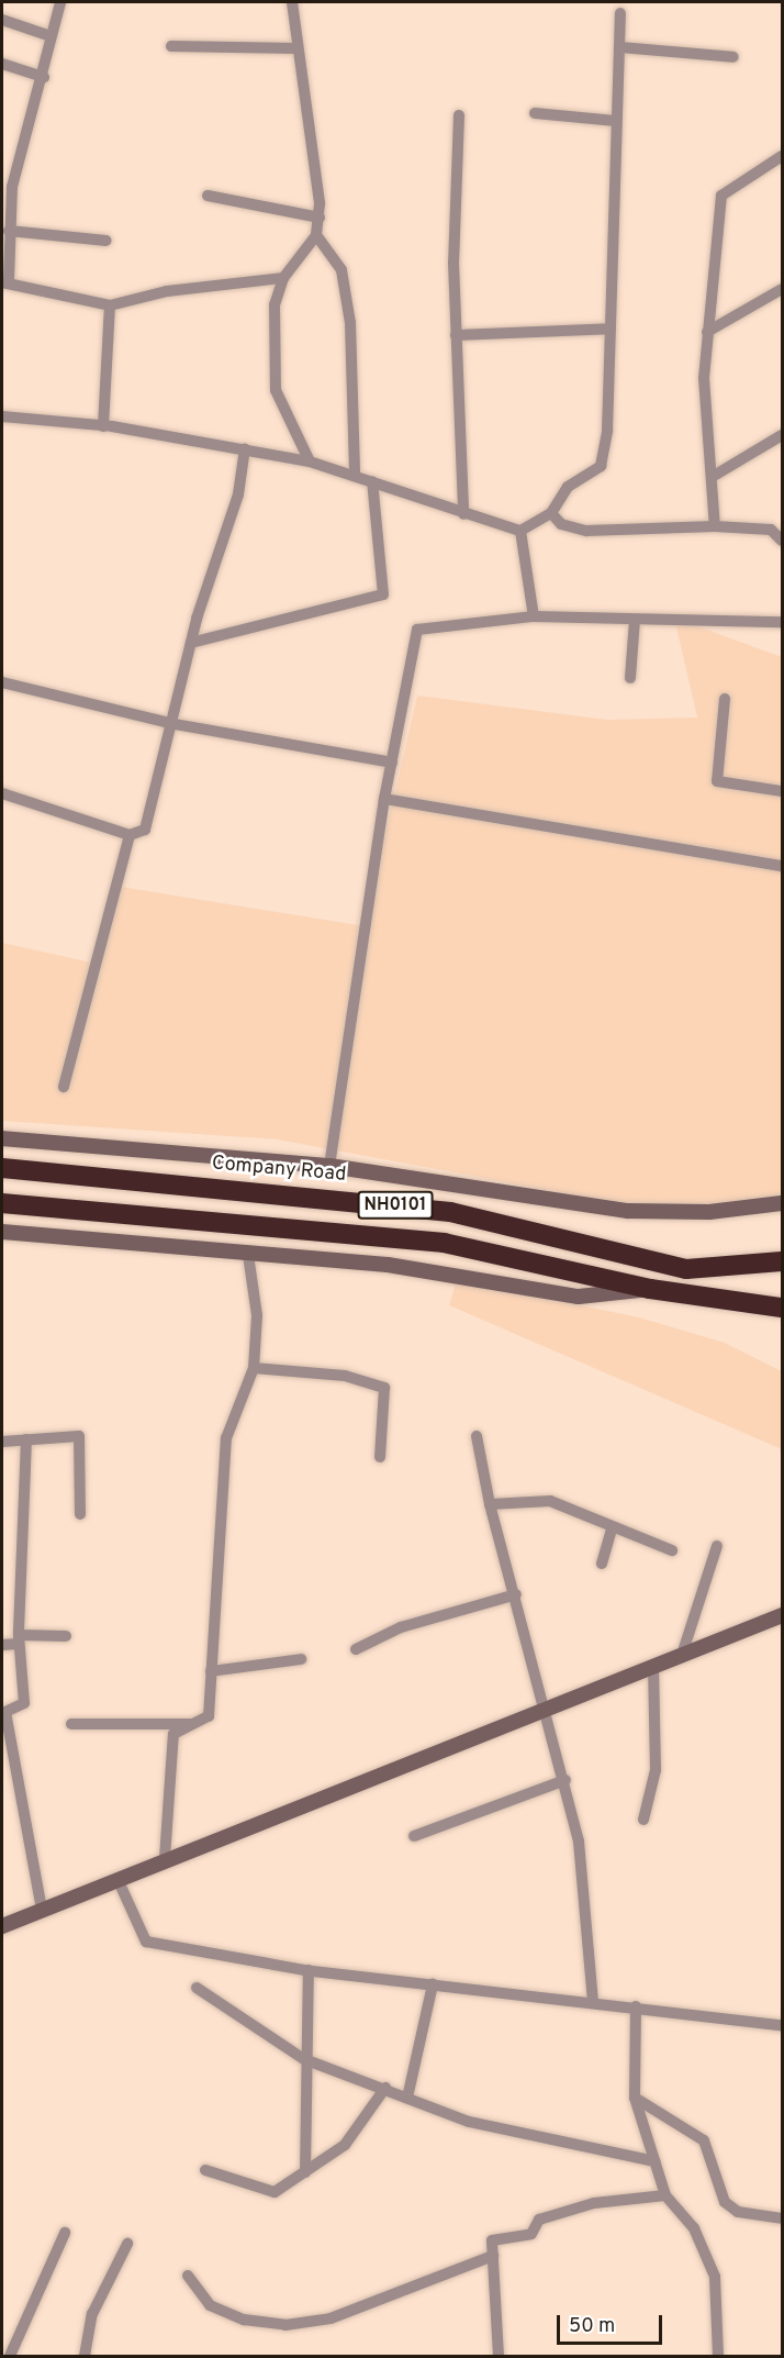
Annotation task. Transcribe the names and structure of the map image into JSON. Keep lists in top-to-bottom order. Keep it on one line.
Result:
{"streets":{"highway":["Company Road","NH0101"]},"scale_bar":"50 m"}
